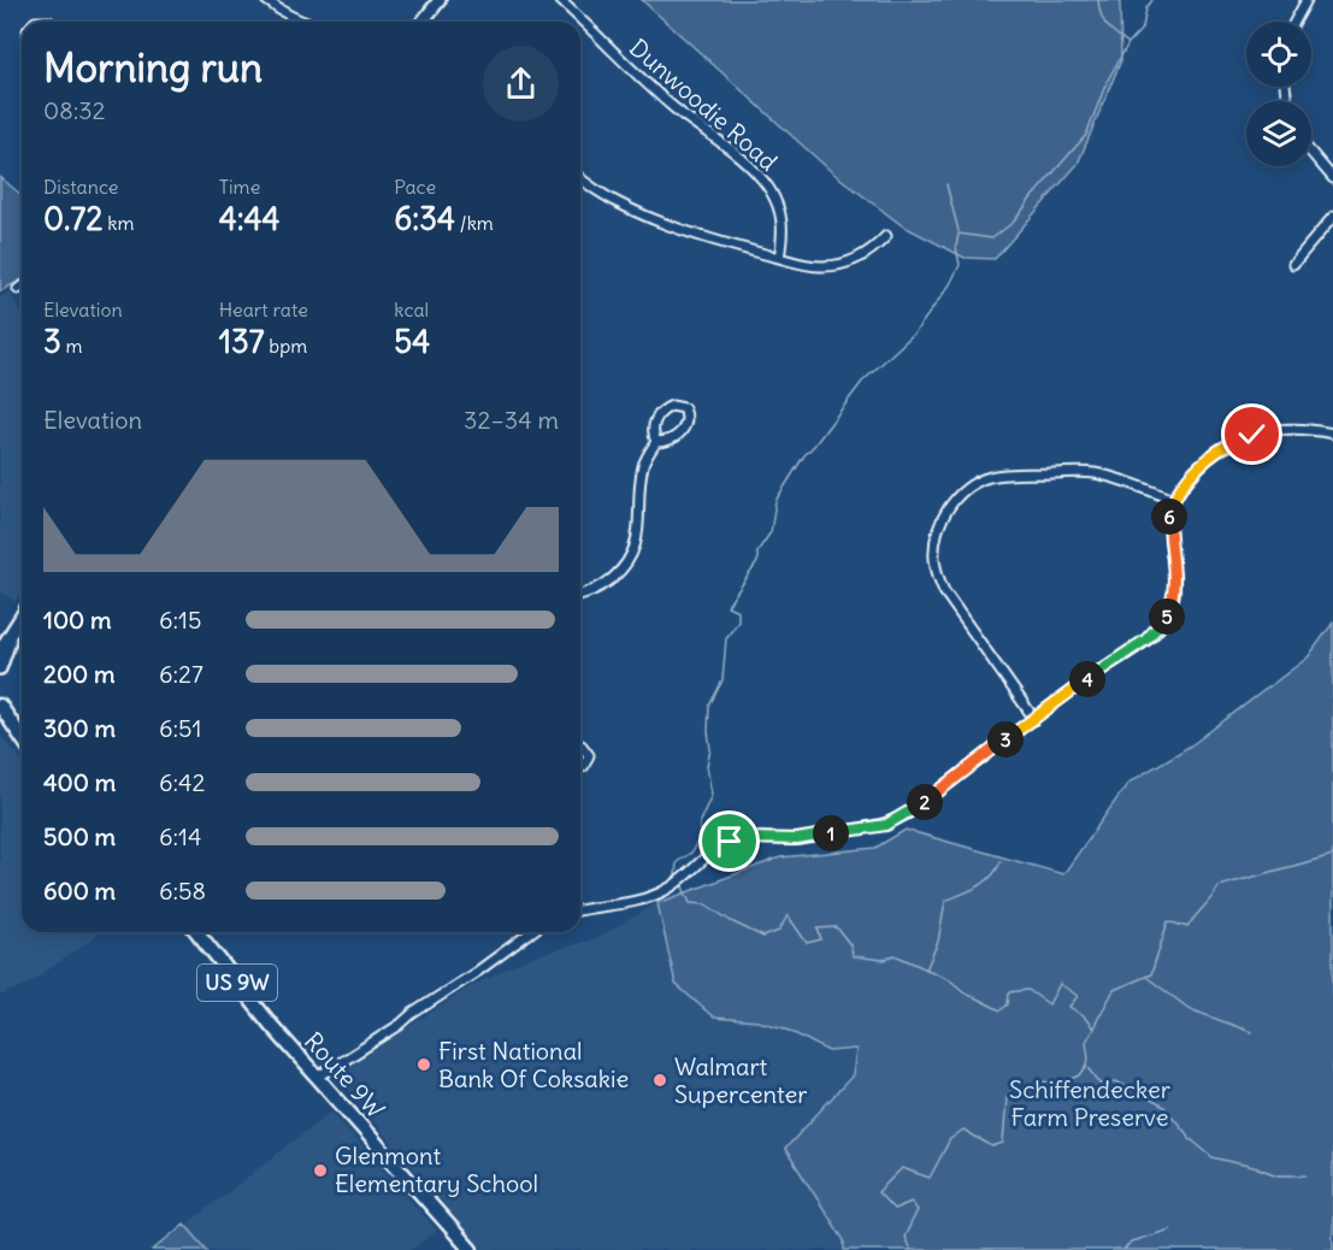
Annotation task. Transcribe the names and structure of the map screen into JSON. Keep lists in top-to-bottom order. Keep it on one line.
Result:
{"streets":{"main road":["US 9W","Route 9W"],"street":["Dunwoodie Road"]},"parks":["Schiffendecker Farm Preserve"],"places":["First National Bank Of Coksakie","Walmart Supercenter","Glenmont Elementary School"],"page":{"heading":["Morning run","08:32"],"stats":[["Distance","0.72 km"],["Time","4:44"],["Pace","6:34 /km"],["Elevation","3 m"],["Heart rate","137 bpm"],["kcal","54"]],"chart":["Elevation","32–34 m"],"pins":["6","5","4","3","2","1"],"list":[{"name":"100 m","note":"6:15"},{"name":"200 m","note":"6:27"},{"name":"300 m","note":"6:51"},{"name":"400 m","note":"6:42"},{"name":"500 m","note":"6:14"},{"name":"600 m","note":"6:58"}]}}
